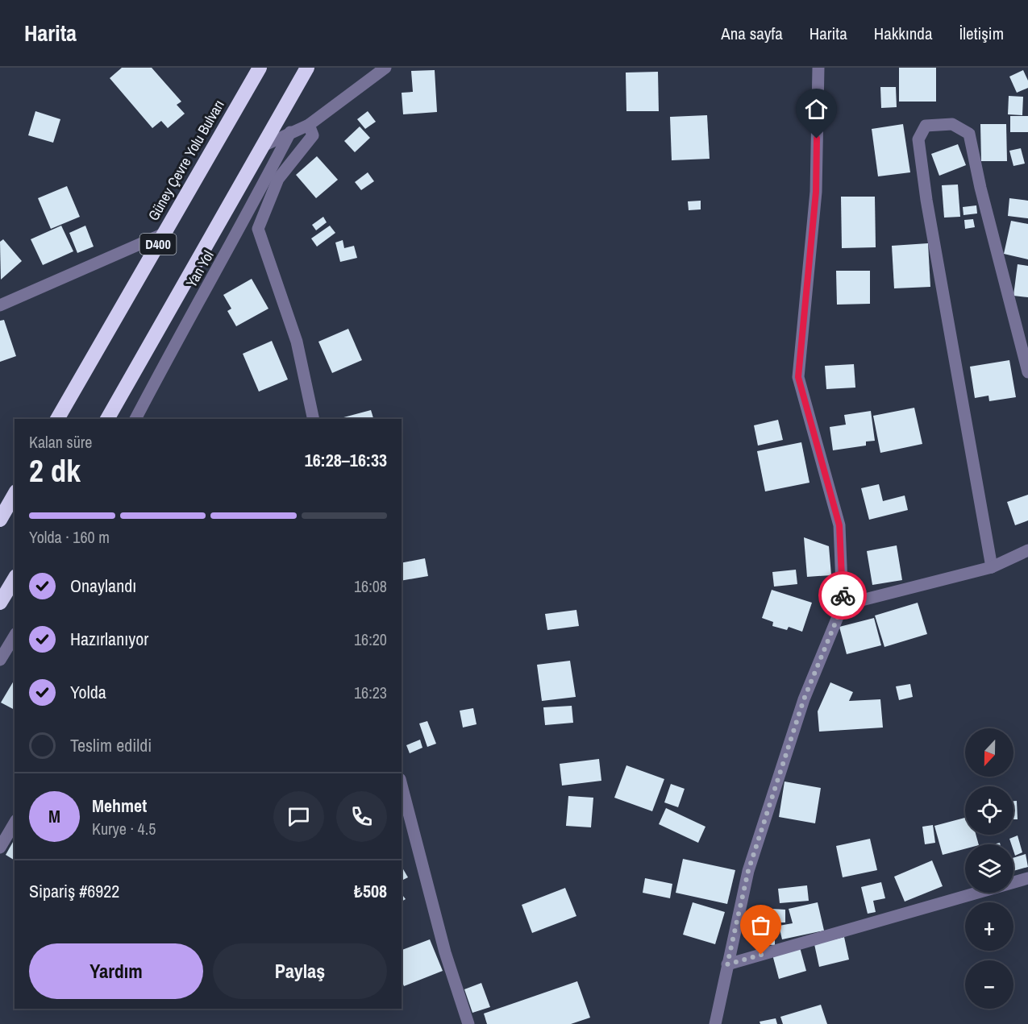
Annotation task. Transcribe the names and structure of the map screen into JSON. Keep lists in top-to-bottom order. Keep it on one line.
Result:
{"streets":{"highway":["Güney Çevre Yolu Bulvarı","D400"],"street":["Yan Yol"]},"north":"bottom","page":{"header":"Harita","nav":["Ana sayfa","Harita","Hakkında","İletişim"],"heading":["2 dk","Kalan süre","16:28–16:33"],"panel":["Mehmet","Kurye · 4.5","Sipariş #6922","₺508"],"bar":"Yolda · 160 m","list":[["Onaylandı","16:08"],["Hazırlanıyor","16:20"],["Yolda","16:23"],"Teslim edildi"],"map_buttons":["+","−"],"round":"M","buttons":["Yardım","Paylaş"]}}
